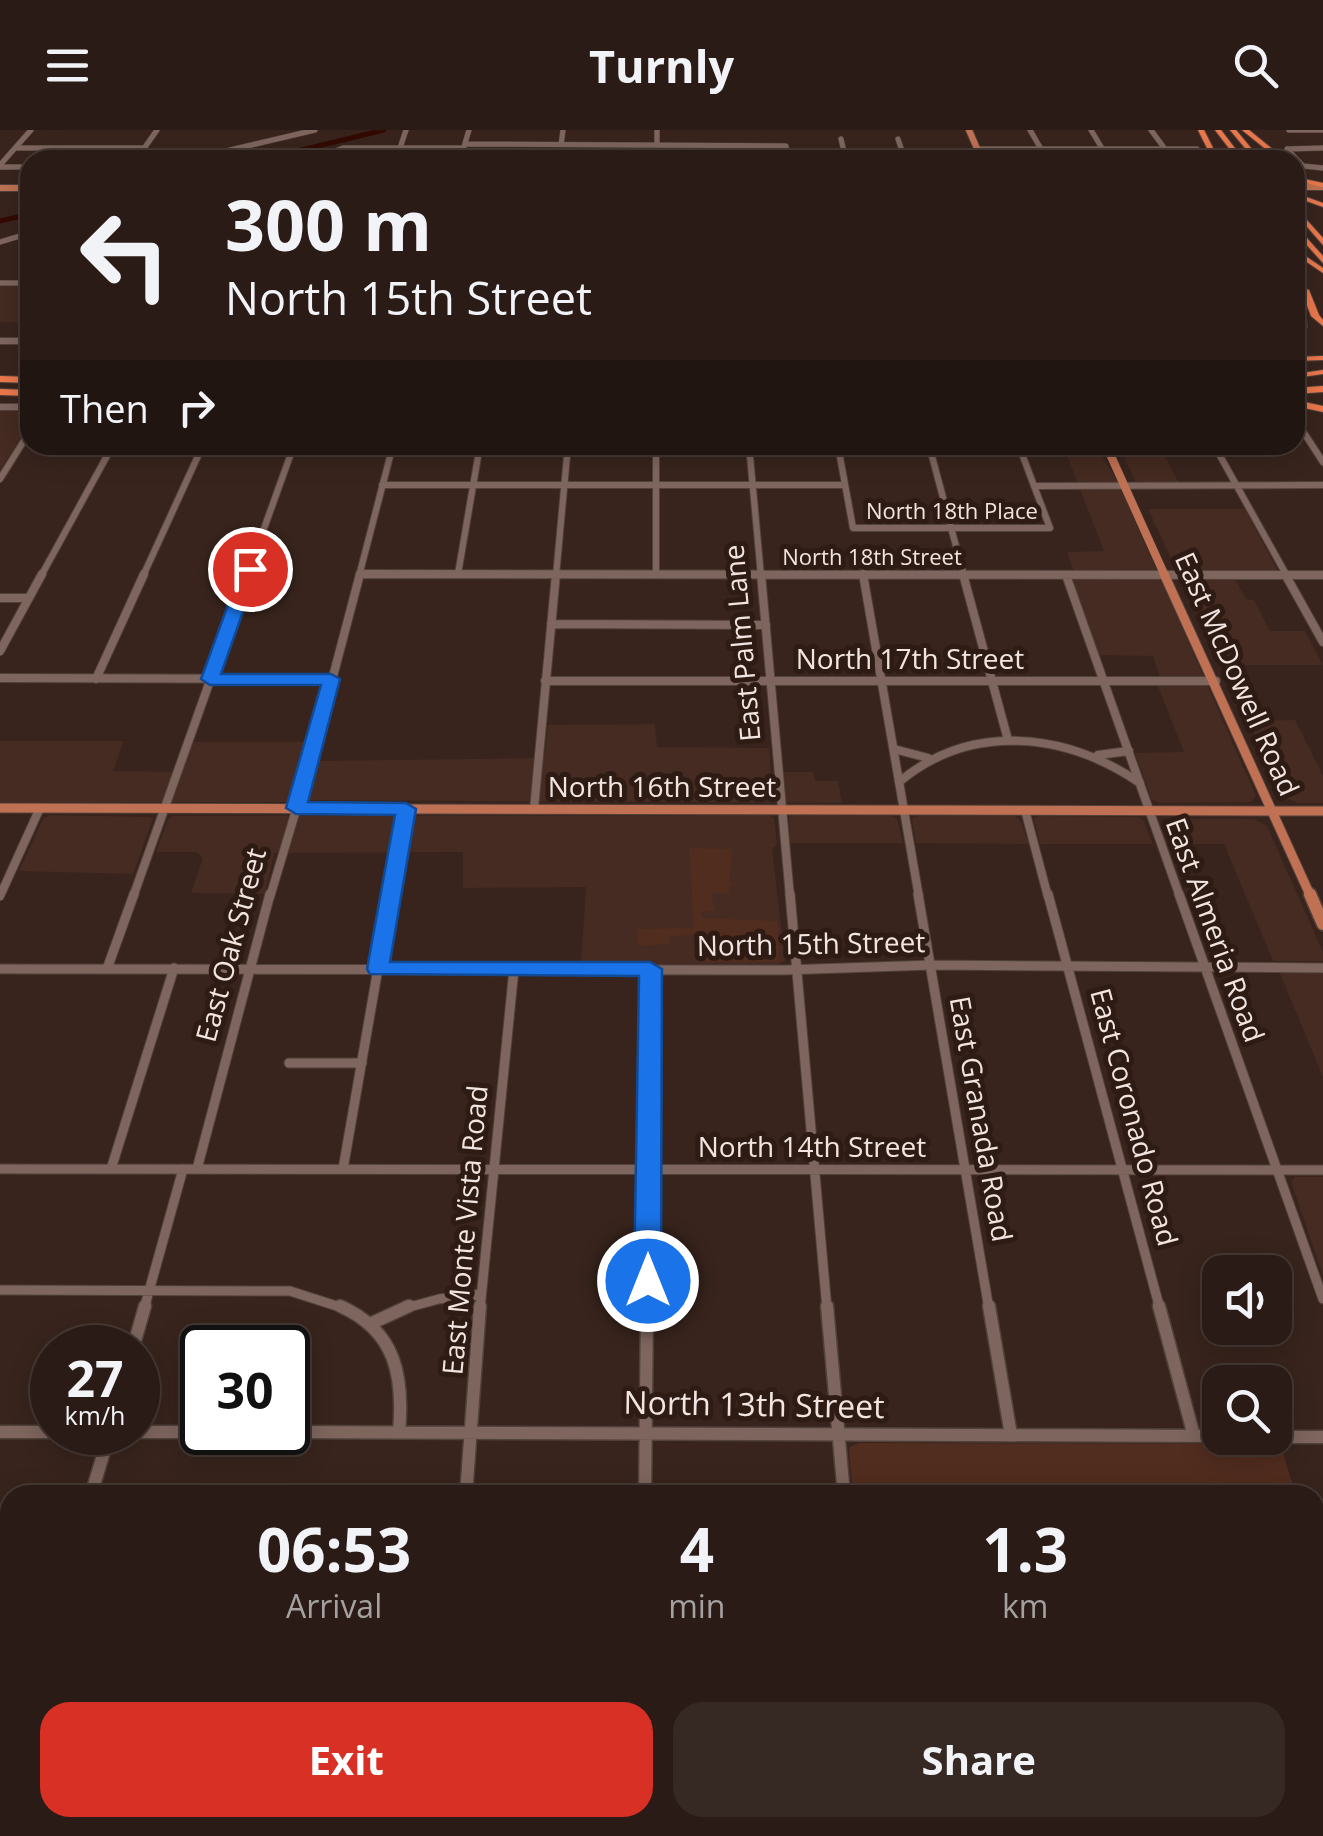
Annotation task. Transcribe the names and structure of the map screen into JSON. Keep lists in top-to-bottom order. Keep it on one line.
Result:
{"streets":{"main road":["East McDowell Road","North 16th Street"],"street":["North 18th Place","North 18th Street","East Palm Lane","North 17th Street","East Almeria Road","North 15th Street","East Oak Street","East Coronado Road","East Granada Road","North 14th Street","East Monte Vista Road","North 13th Street"]},"crossings":[["North 18th Street","East Palm Lane"],["North 18th Street","East McDowell Road"],["North 18th Street","East Almeria Road"],["North 18th Street","East Oak Street"],["North 18th Street","East Granada Road"],["East Palm Lane","North 17th Street"],["East Palm Lane","North 16th Street"],["East Palm Lane","North 15th Street"],["East Palm Lane","North 14th Street"],["East Palm Lane","North 13th Street"],["North 17th Street","East McDowell Road"],["North 17th Street","East Almeria Road"],["North 17th Street","East Granada Road"],["East McDowell Road","North 16th Street"],["North 16th Street","East Almeria Road"],["North 16th Street","East Oak Street"],["North 16th Street","East Coronado Road"],["North 16th Street","East Granada Road"],["East Almeria Road","North 15th Street"],["East Almeria Road","North 14th Street"],["North 15th Street","East Oak Street"],["North 15th Street","East Coronado Road"],["North 15th Street","East Granada Road"],["North 15th Street","East Monte Vista Road"],["East Oak Street","North 14th Street"],["East Coronado Road","North 14th Street"],["East Coronado Road","North 13th Street"],["East Granada Road","North 14th Street"],["East Granada Road","North 13th Street"],["North 14th Street","East Monte Vista Road"],["East Monte Vista Road","North 13th Street"]],"page":{"header":"Turnly","turn":["300 m","North 15th Street"],"then":"Then","speed":"27 km/h","limit":"30","eta":["06:53","Arrival","4","min","1.3","km"],"buttons":["Exit","Share"]}}
